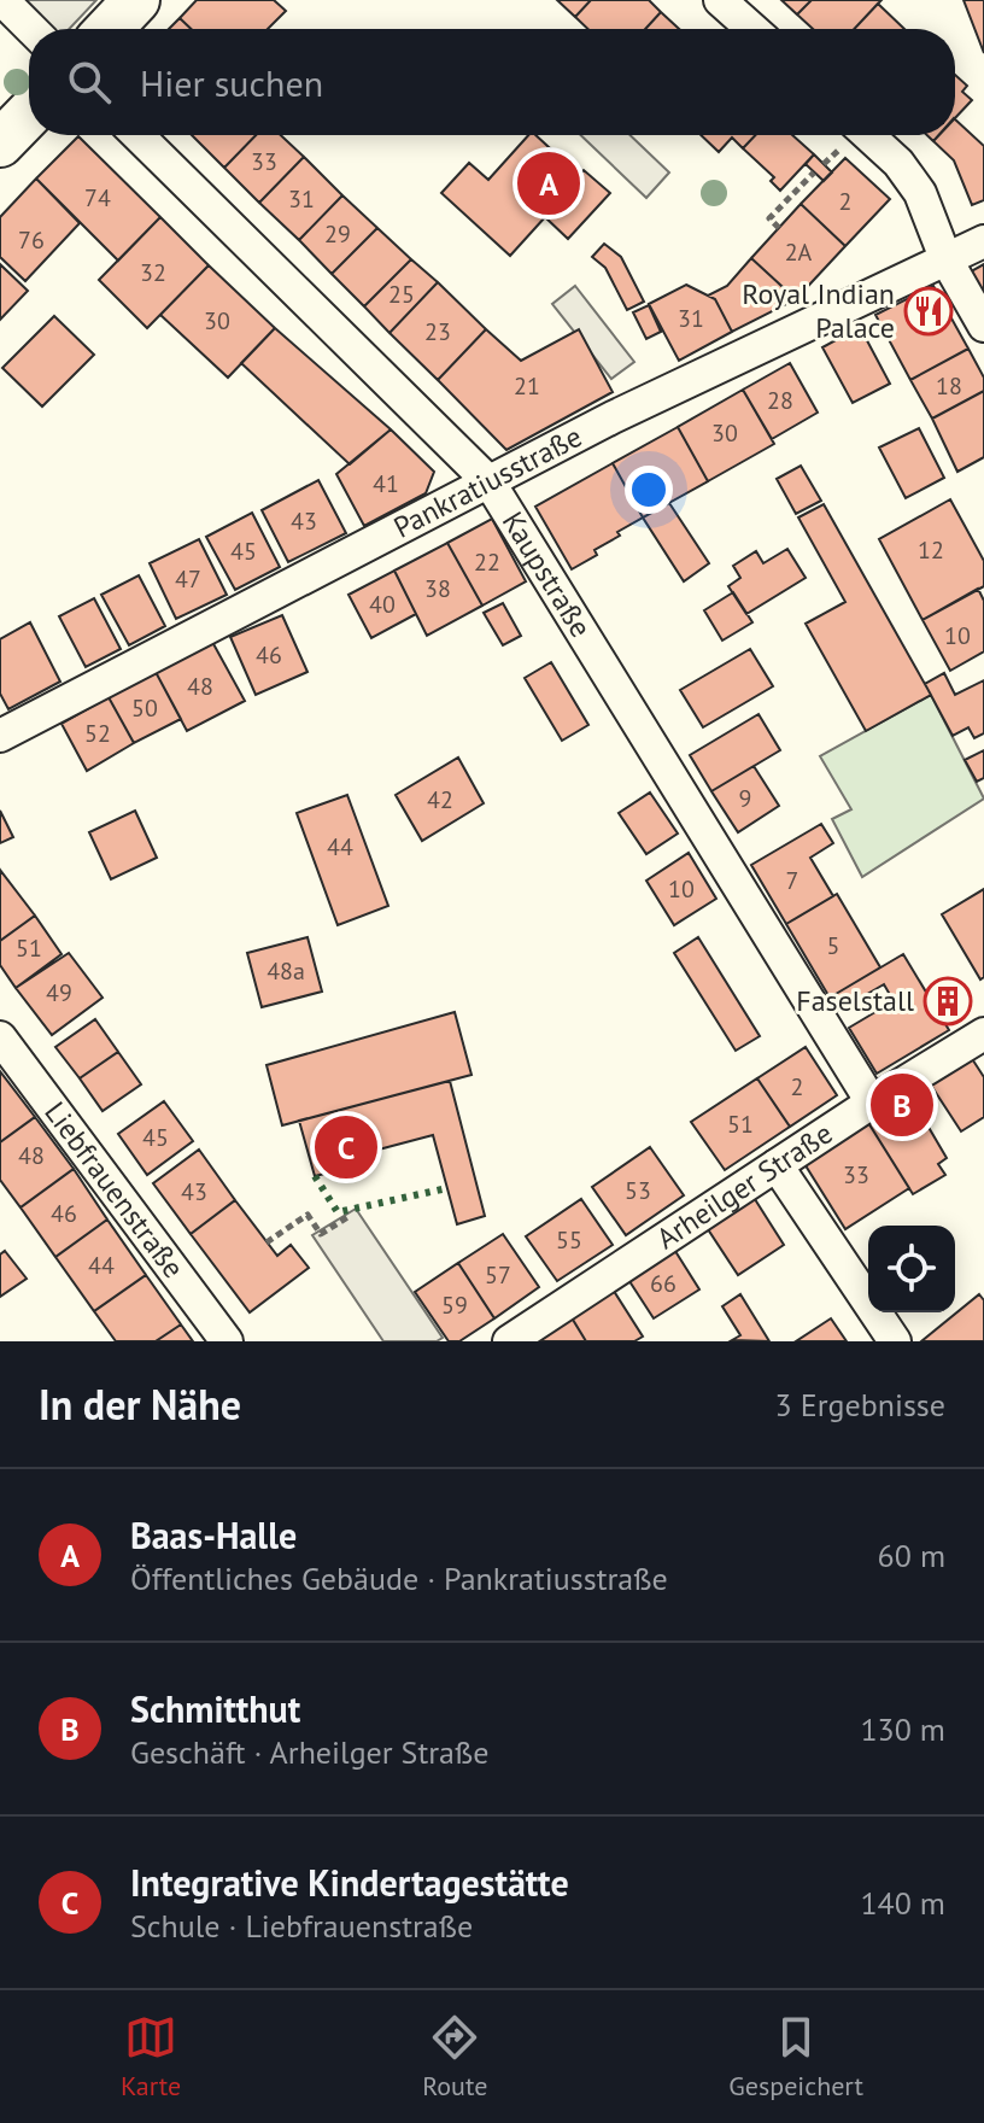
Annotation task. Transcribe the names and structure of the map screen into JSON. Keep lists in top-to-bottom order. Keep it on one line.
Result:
{"streets":{"street":["Pankratiusstraße","Kaupstraße","Arheilger Straße","Liebfrauenstraße"]},"crossings":[["Pankratiusstraße","Kaupstraße"],["Kaupstraße","Arheilger Straße"]],"places":{"restaurant":["Royal Indian Palace"],"building":["Faselstall"]},"house_numbers":["33","74","31","2","29","76","2A","32","25","31","30","23","21","18","28","30","41","43","12","45","22","47","38","40","10","46","48","50","52","9","42","44","7","10","5","51","48a","49","2","51","45","48","33","53","43","46","55","44","57","66","59"],"page":{"search":"Hier suchen","pins":["A","B","C"],"heading":["In der Nähe","3 Ergebnisse"],"list":[{"mark":"A","name":"Baas-Halle","note":"Öffentliches Gebäude · Pankratiusstraße","value":"60 m"},{"mark":"B","name":"Schmitthut","note":"Geschäft · Arheilger Straße","value":"130 m"},{"mark":"C","name":"Integrative Kindertagestätte","note":"Schule · Liebfrauenstraße","value":"140 m"}],"nav":["Karte","Route","Gespeichert"]}}
